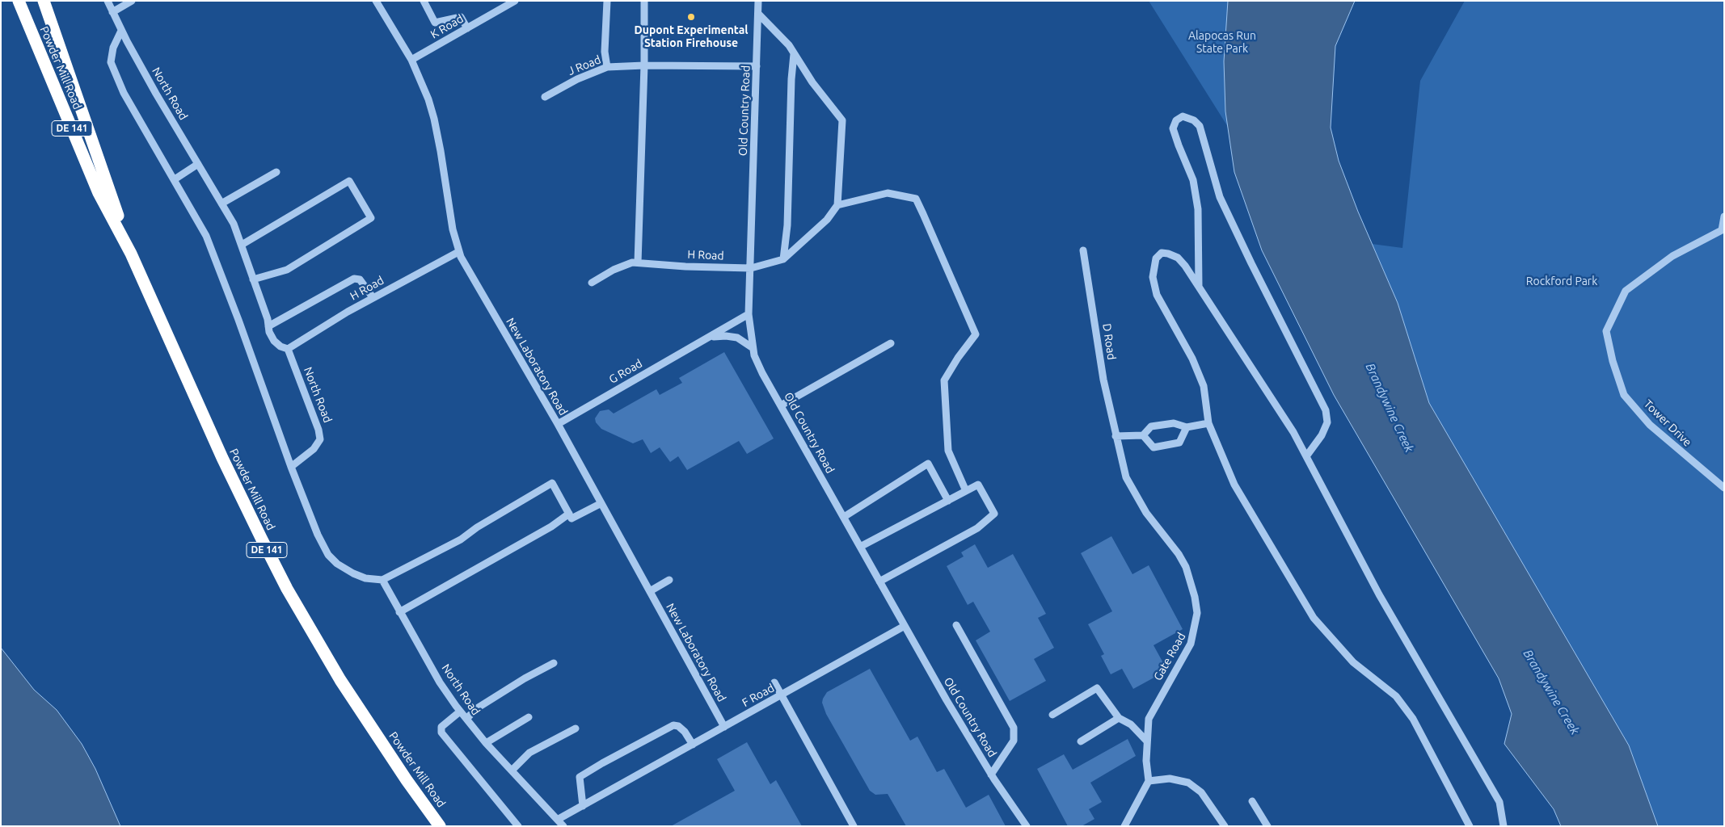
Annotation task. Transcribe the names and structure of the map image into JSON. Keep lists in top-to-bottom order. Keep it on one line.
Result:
{"streets":{"highway":["Powder Mill Road","DE 141"],"street":["K Road","J Road","North Road","Old Country Road","H Road","D Road","New Laboratory Road","G Road","Tower Drive","Gate Road","F Road"]},"crossings":[["K Road","New Laboratory Road"],["J Road","Old Country Road"],["North Road","H Road"],["North Road","F Road"],["Old Country Road","H Road"],["Old Country Road","G Road"],["Old Country Road","F Road"],["H Road","New Laboratory Road"],["D Road","Gate Road"],["New Laboratory Road","G Road"],["New Laboratory Road","F Road"]],"water":["Brandywine Creek"],"parks":["Alapocas Run State Park","Rockford Park"],"places":["Dupont Experimental Station Firehouse"]}
